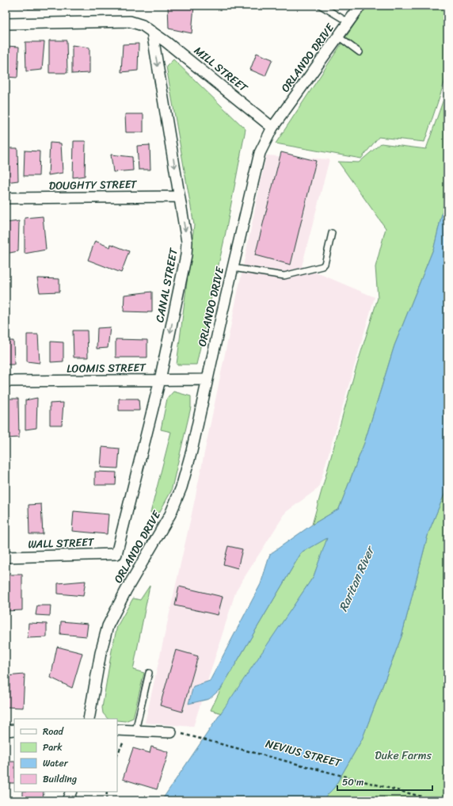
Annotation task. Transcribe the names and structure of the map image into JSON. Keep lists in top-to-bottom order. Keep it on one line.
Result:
{"streets":{"street":["ORLANDO DRIVE","MILL STREET","DOUGHTY STREET","CANAL STREET","LOOMIS STREET","WALL STREET"],"path":["NEVIUS STREET"]},"crossings":[["ORLANDO DRIVE","MILL STREET"],["ORLANDO DRIVE","LOOMIS STREET"],["MILL STREET","CANAL STREET"],["DOUGHTY STREET","CANAL STREET"],["CANAL STREET","LOOMIS STREET"],["CANAL STREET","WALL STREET"]],"one_way":["CANAL STREET"],"water":["Raritan River"],"parks":["Duke Farms"],"legend":["Road","Park","Water","Building"],"scale_bar":"50 m"}
